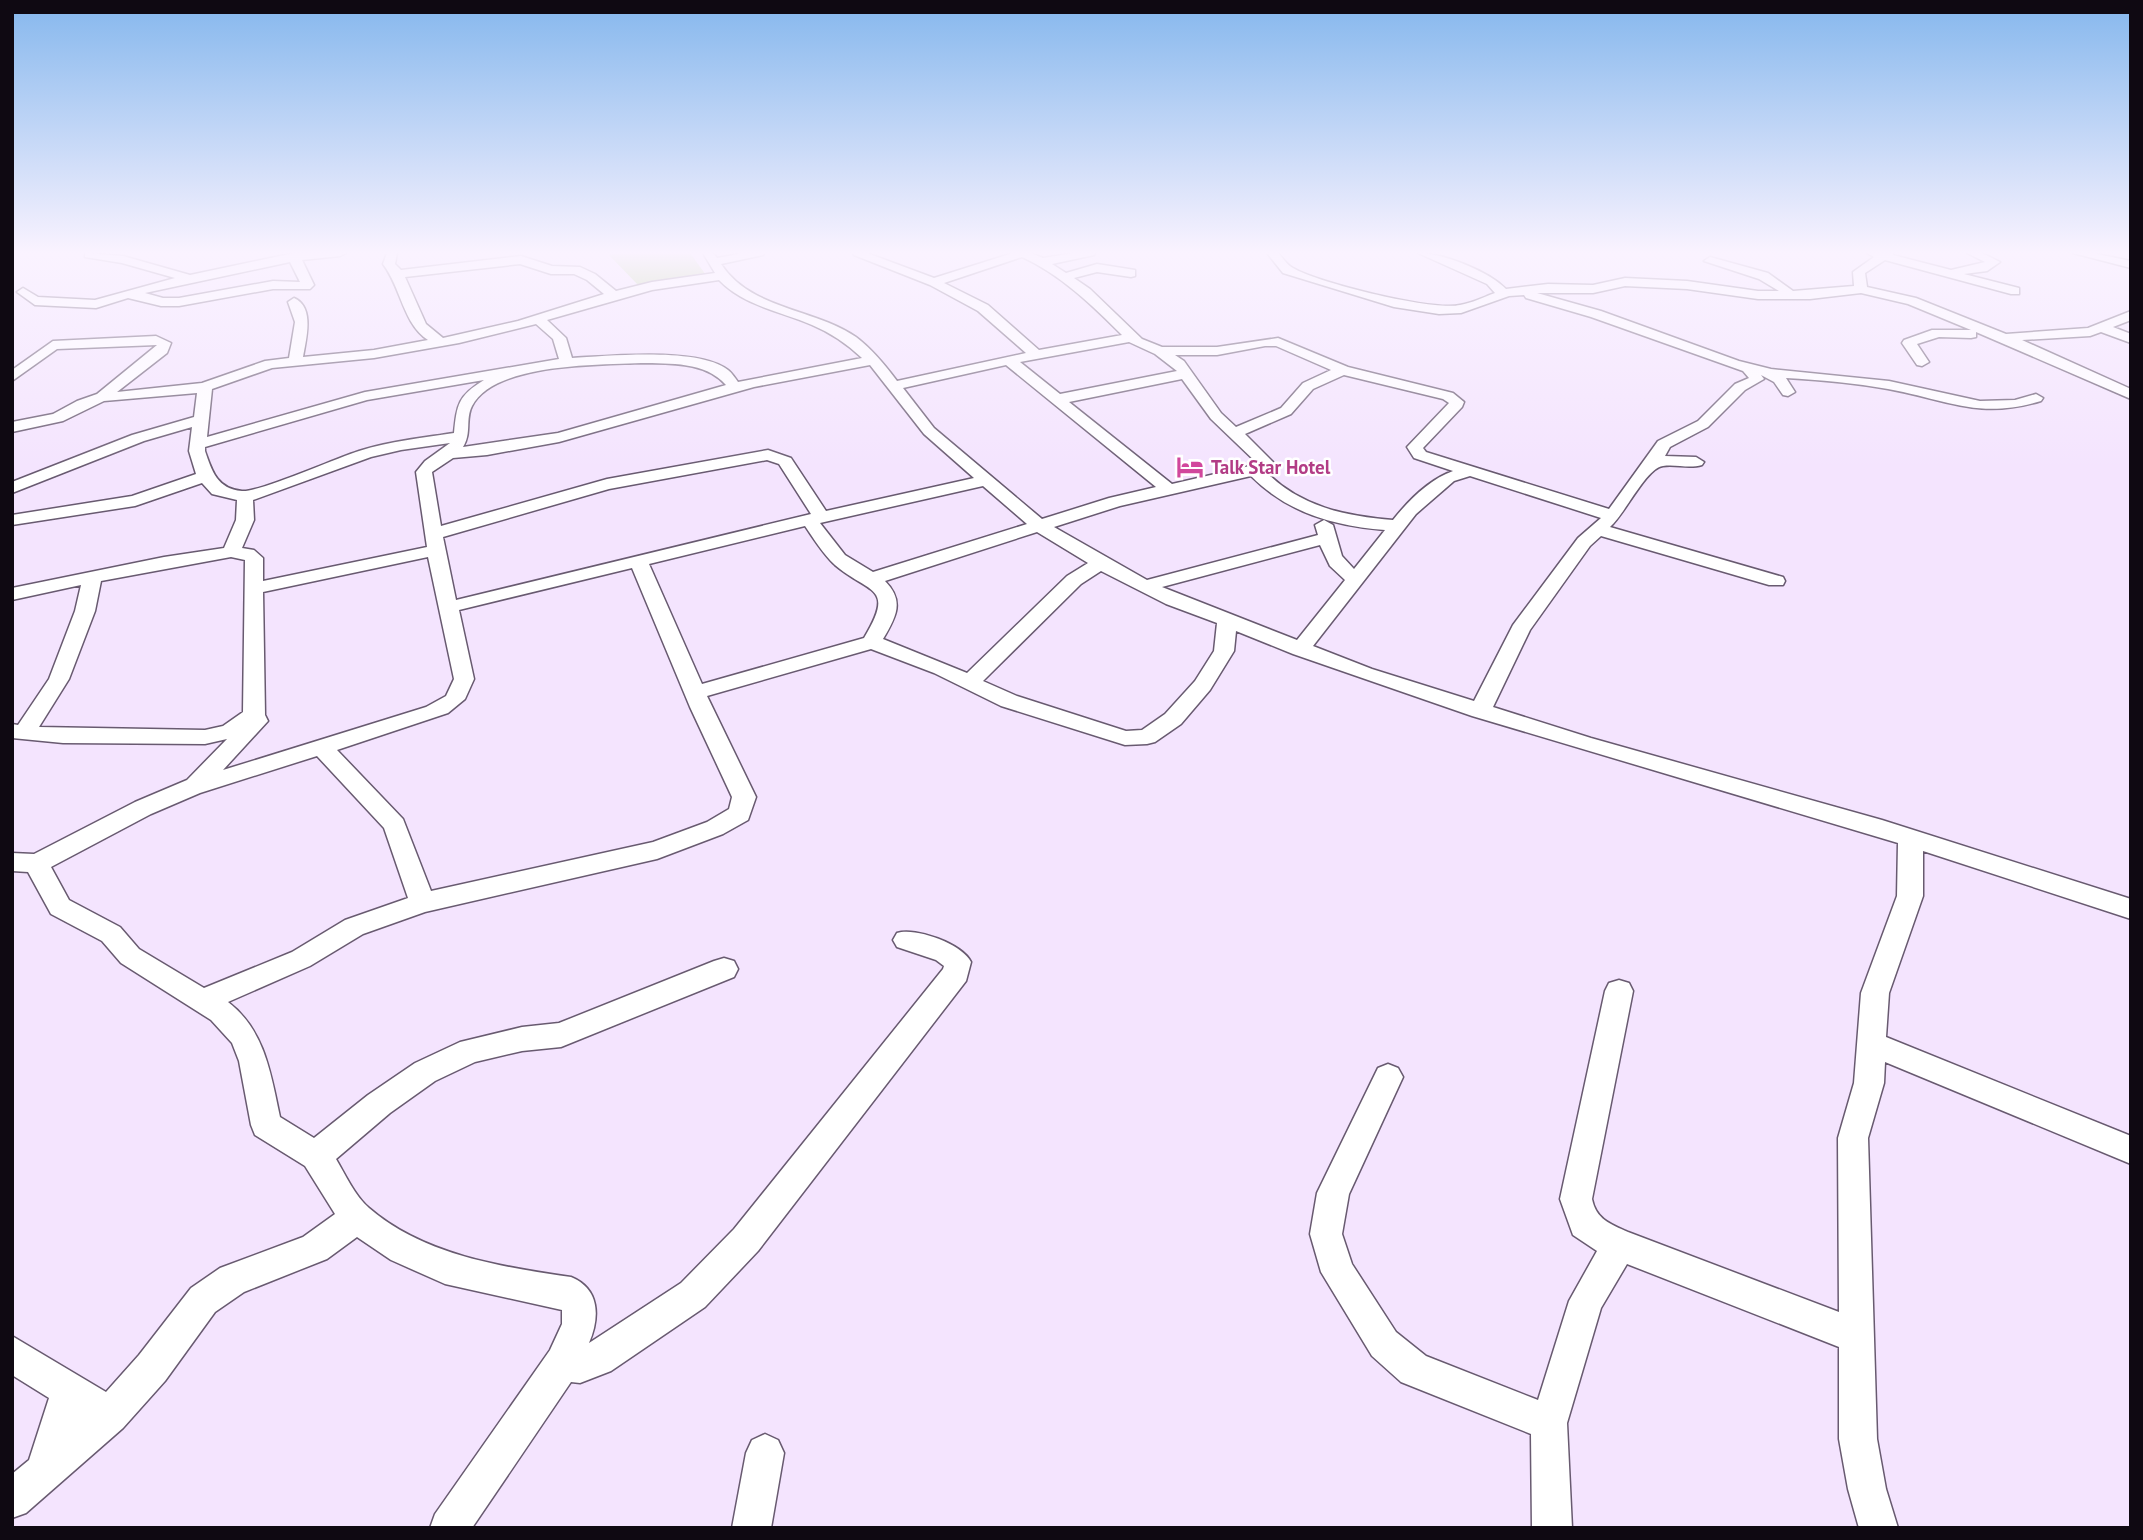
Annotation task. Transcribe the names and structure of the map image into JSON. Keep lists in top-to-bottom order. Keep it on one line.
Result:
{"places":{"hotel":["Talk Star Hotel"]}}
